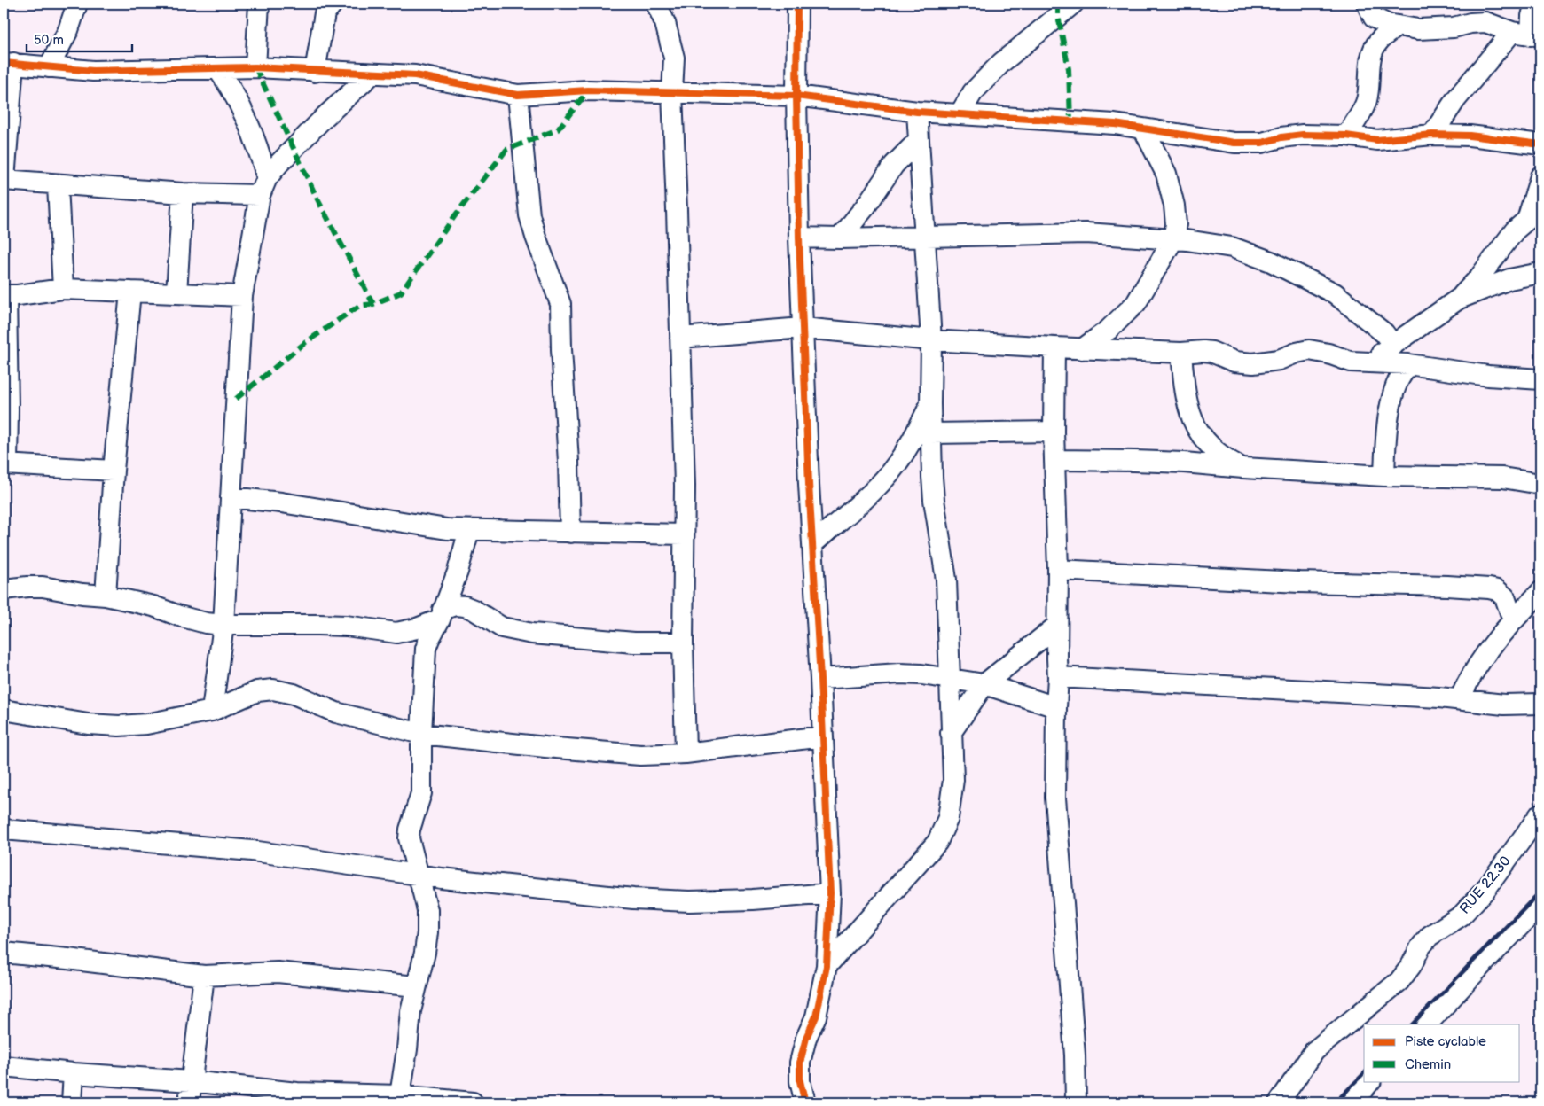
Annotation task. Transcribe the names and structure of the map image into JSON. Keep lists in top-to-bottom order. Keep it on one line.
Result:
{"streets":{"street":["RUE 22.30"]},"legend":["Piste cyclable","Chemin"],"scale_bar":"50 m"}
